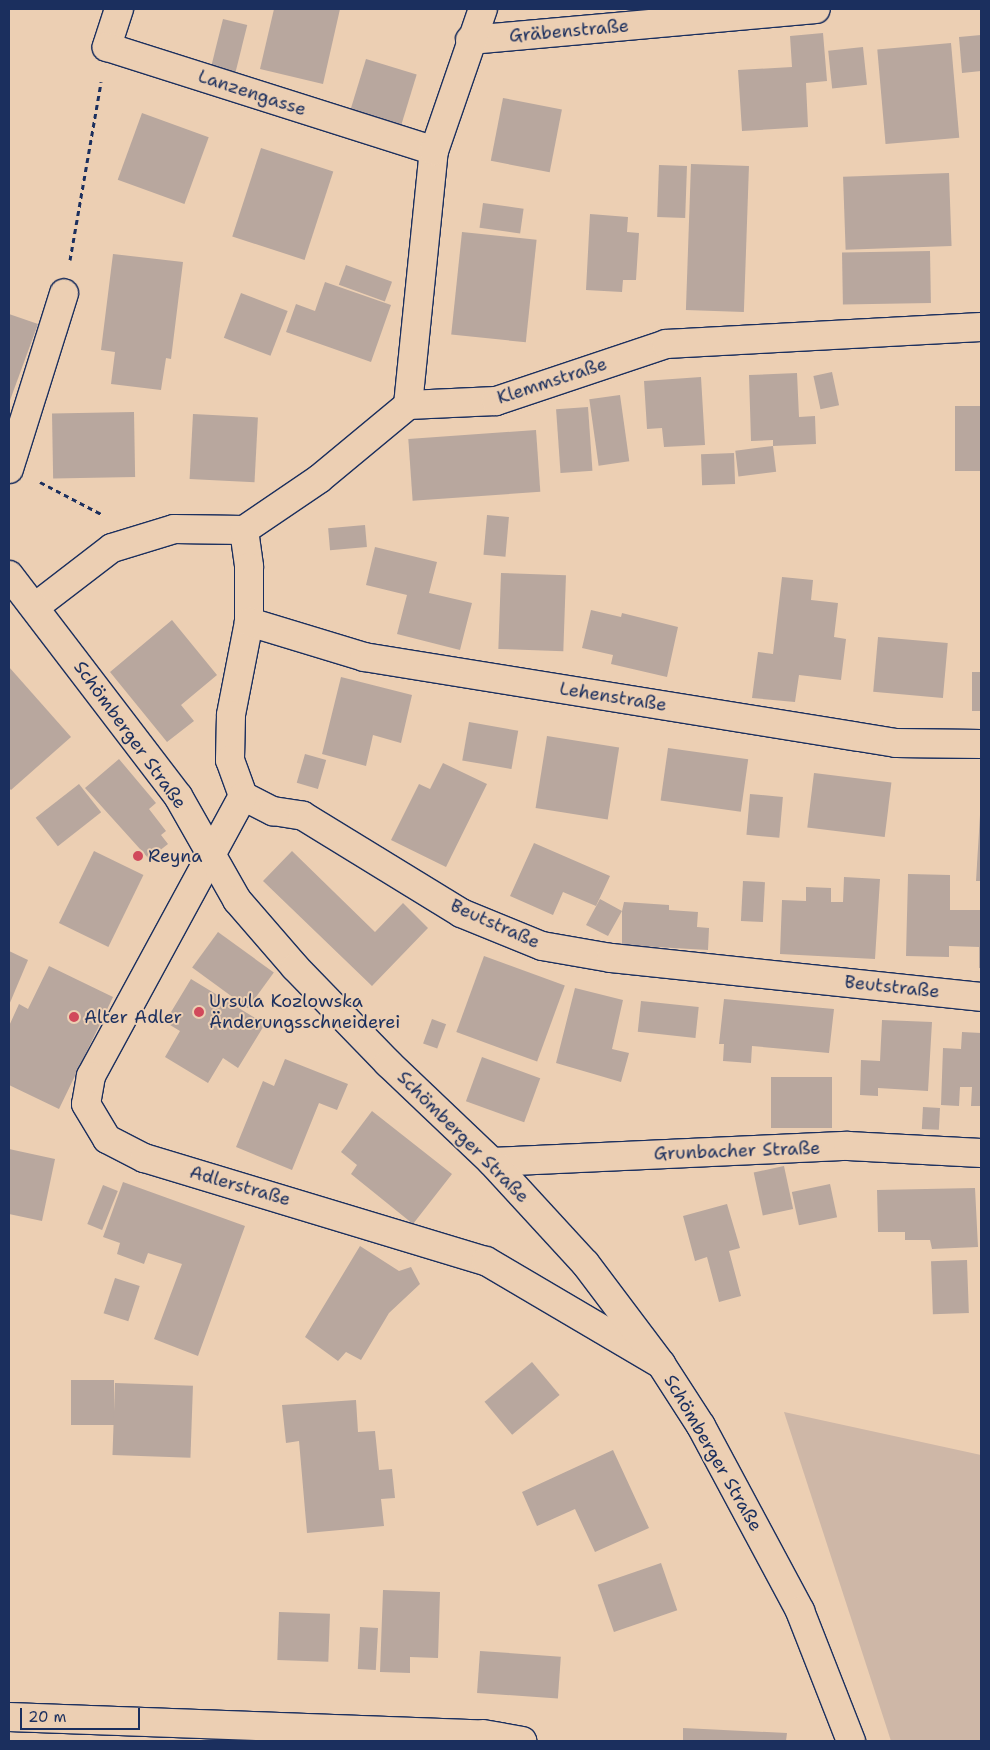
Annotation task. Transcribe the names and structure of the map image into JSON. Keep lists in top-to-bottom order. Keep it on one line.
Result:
{"streets":{"street":["Gräbenstraße","Lanzengasse","Klemmstraße","Lehenstraße","Schömberger Straße","Beutstraße","Grunbacher Straße","Adlerstraße"]},"crossings":[["Schömberger Straße","Grunbacher Straße"],["Schömberger Straße","Adlerstraße"],["Beutstraße","Adlerstraße"]],"places":["Reyna","Ursula Kozlowska Änderungsschneiderei","Alter Adler"],"scale_bar":"20 m"}
